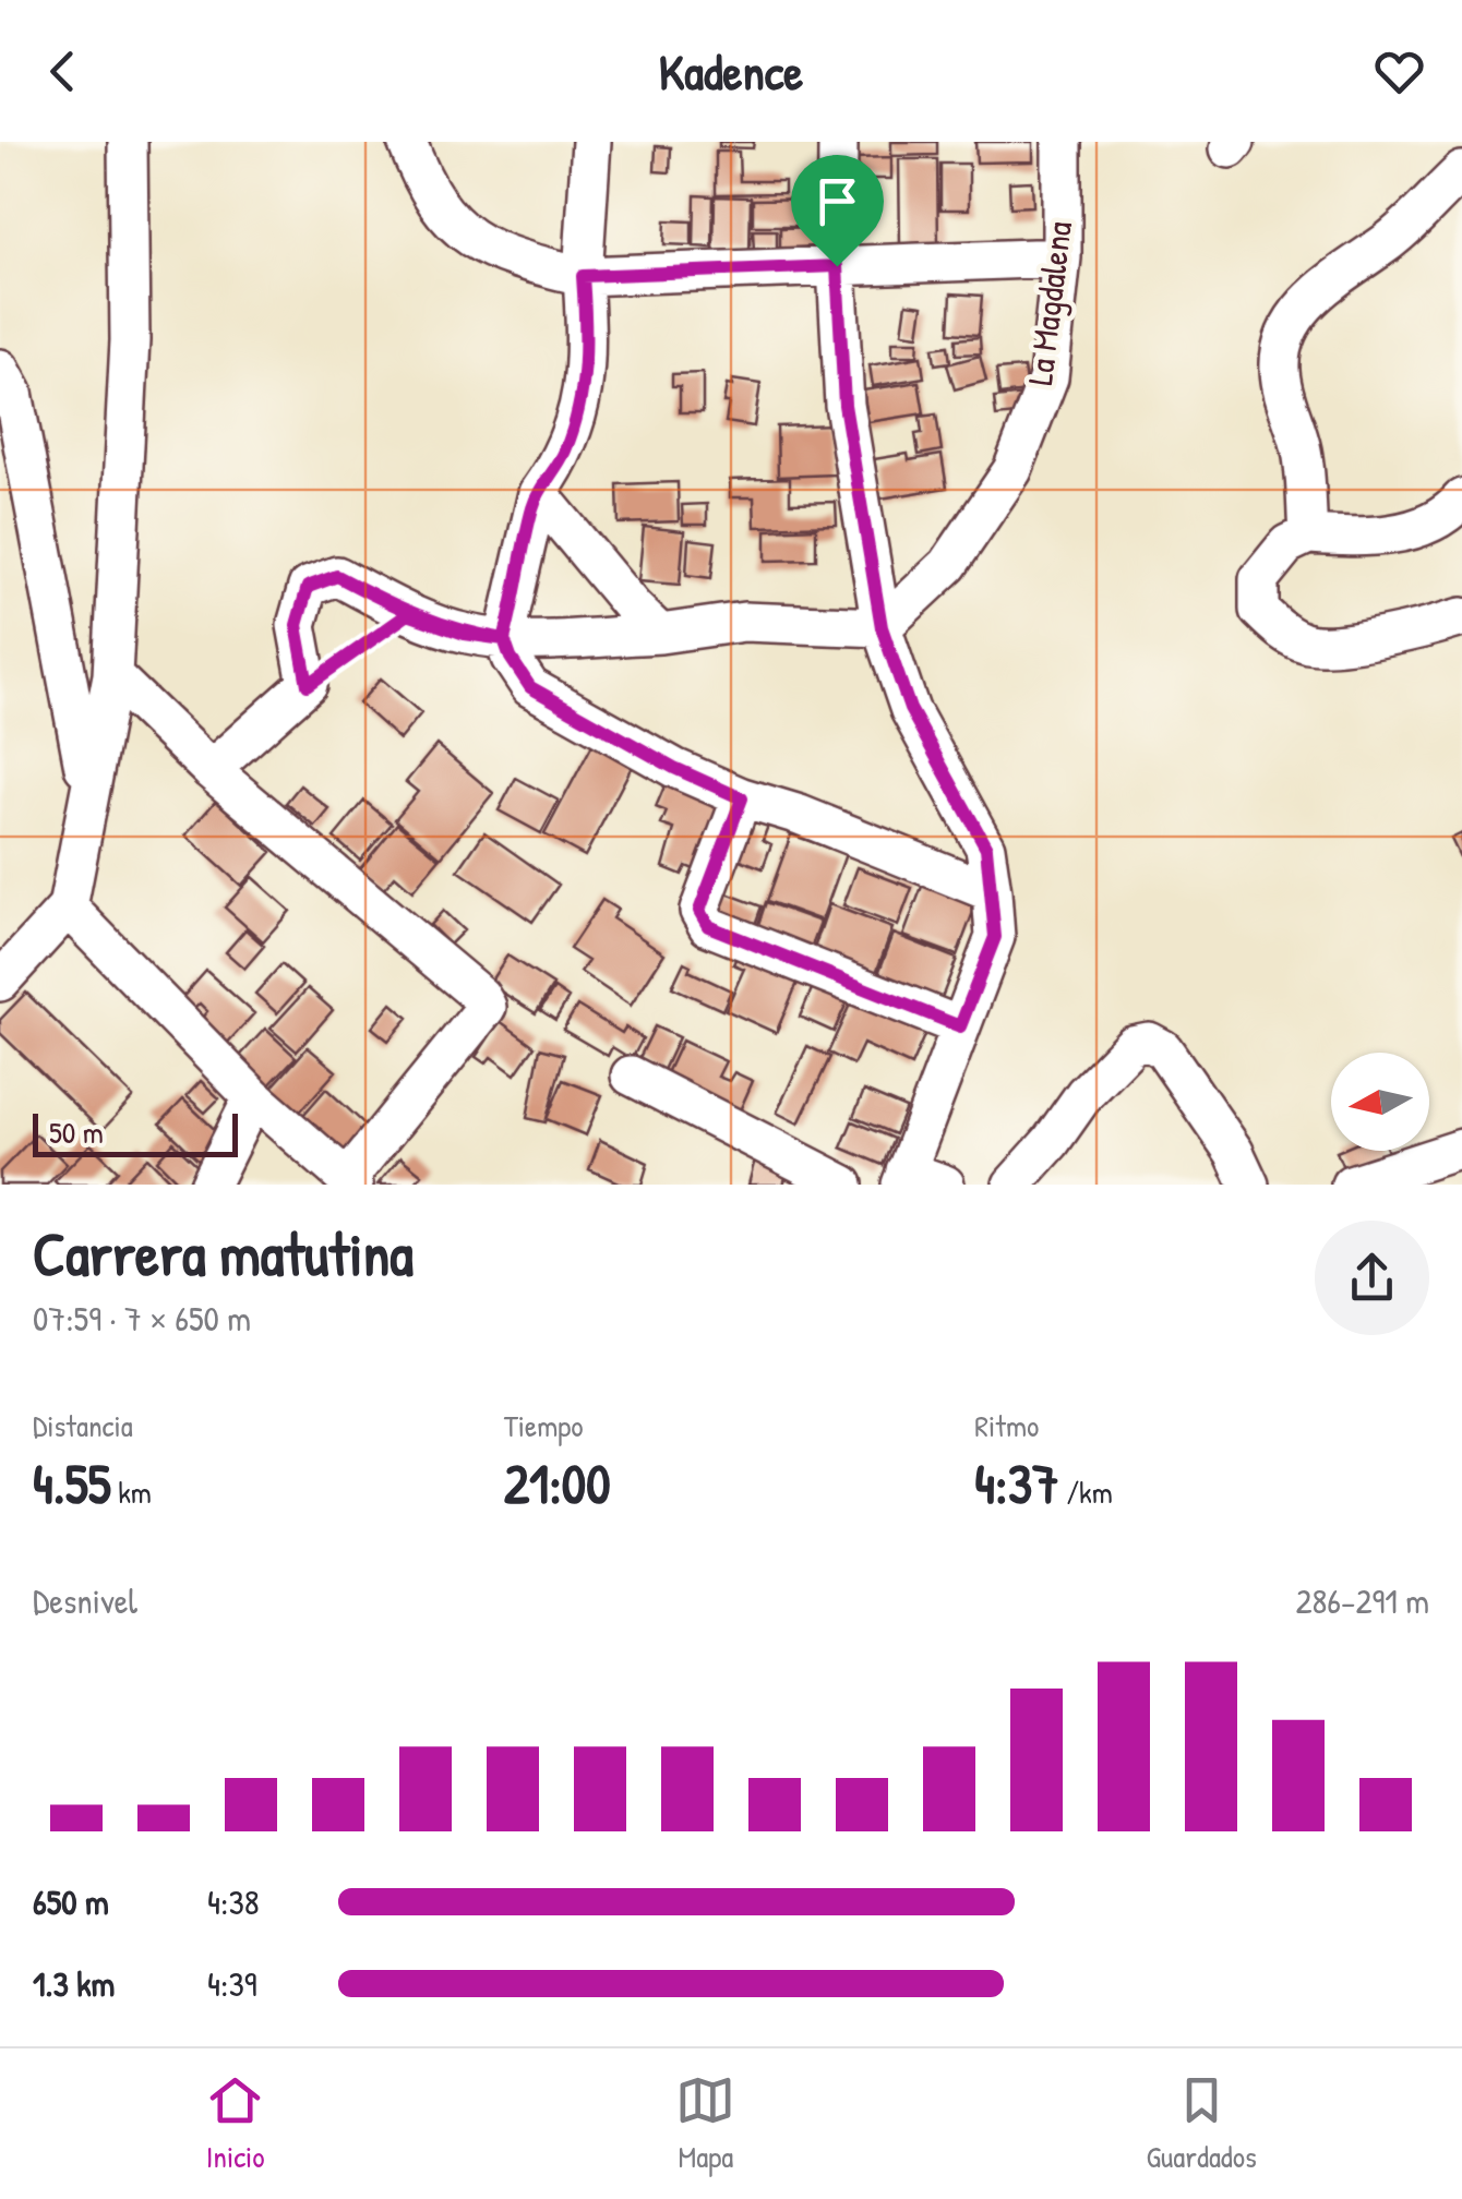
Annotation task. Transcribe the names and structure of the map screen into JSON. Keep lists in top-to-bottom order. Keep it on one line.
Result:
{"streets":{"street":["La Magdalena"]},"scale_bar":"50 m","north":"left","page":{"header":"Kadence","scale":"50 m","heading":["Carrera matutina","07:59 · 7 × 650 m"],"stats":[["Distancia","4.55 km"],["Tiempo","21:00"],["Ritmo","4:37 /km"]],"chart":["Desnivel","286–291 m"],"list":[{"name":"650 m","note":"4:38"},{"name":"1.3 km","note":"4:39"}],"tabs":["Inicio","Mapa","Guardados"]}}
